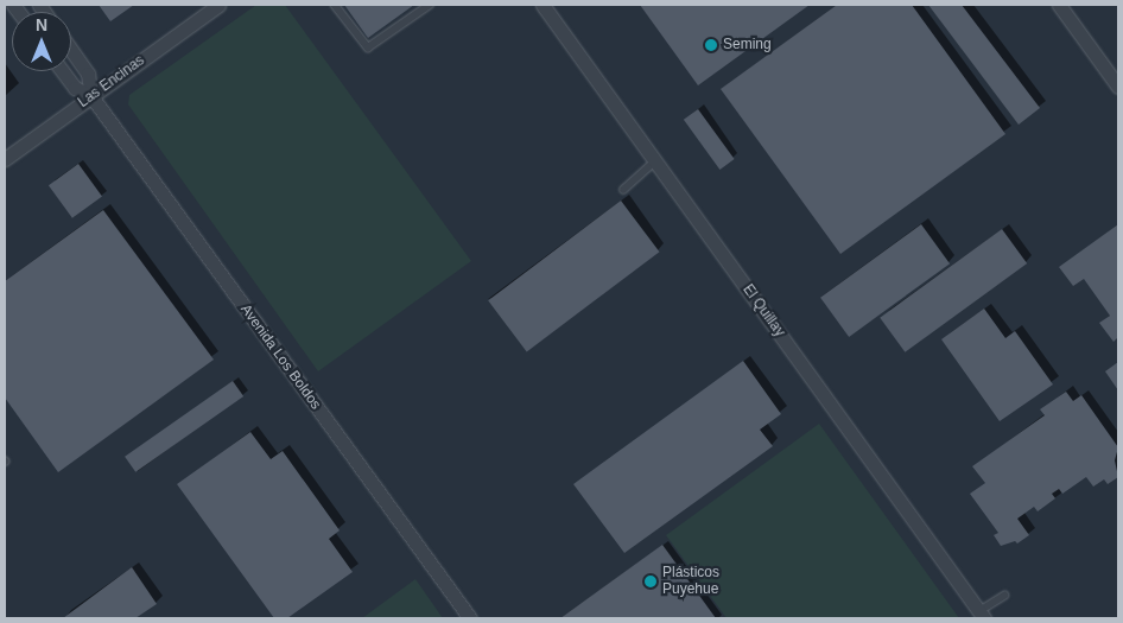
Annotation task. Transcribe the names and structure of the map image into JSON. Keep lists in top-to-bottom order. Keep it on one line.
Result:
{"streets":{"street":["Las Encinas","El Quillay","Avenida Los Boldos"]},"crossings":[["Las Encinas","Avenida Los Boldos"]],"places":["Seming","Plásticos Puyehue"],"north":"top"}
